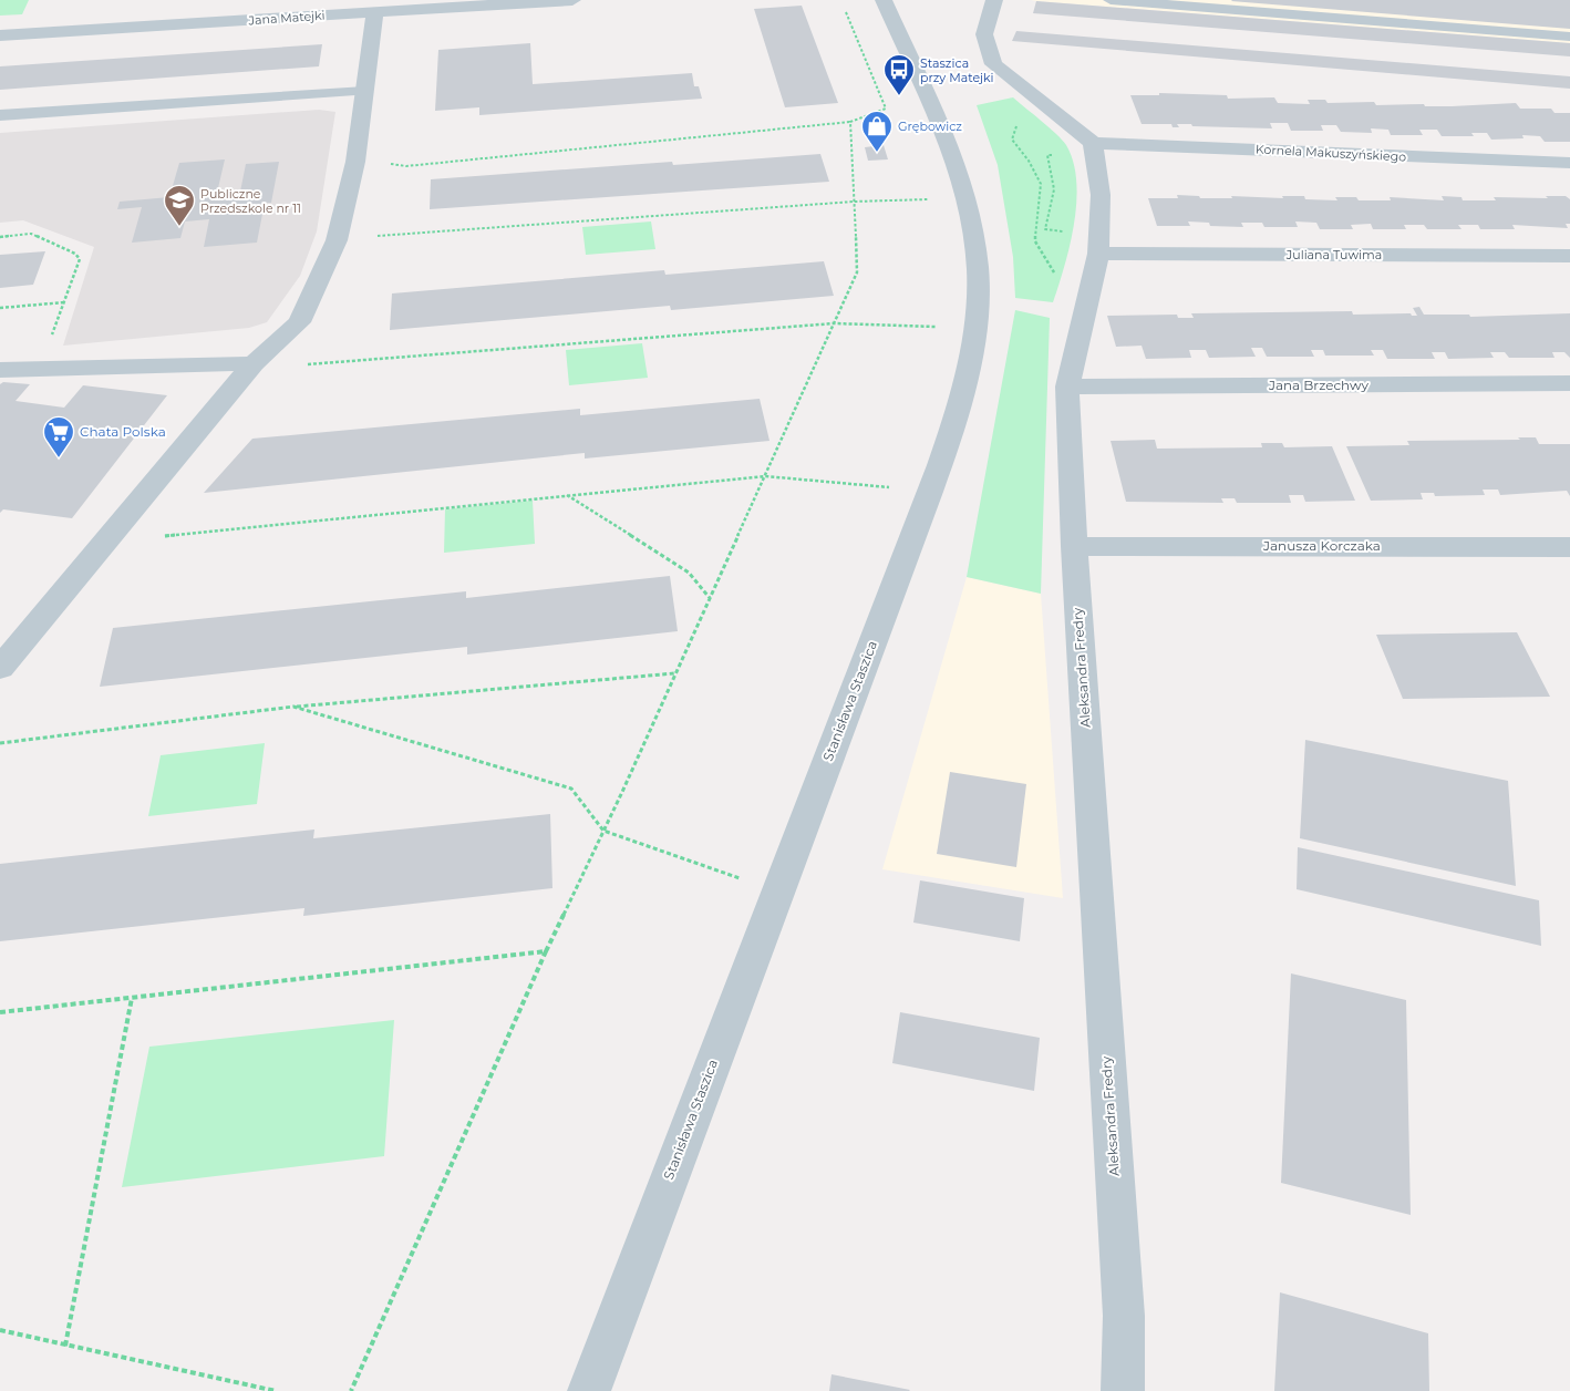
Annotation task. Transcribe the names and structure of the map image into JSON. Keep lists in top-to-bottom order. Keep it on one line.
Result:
{"streets":{"street":["Jana Matejki","Kornela Makuszyńskiego","Juliana Tuwima","Jana Brzechwy","Janusza Korczaka","Aleksandra Fredry","Stanisława Staszica"]},"crossings":[["Kornela Makuszyńskiego","Aleksandra Fredry"],["Juliana Tuwima","Aleksandra Fredry"],["Jana Brzechwy","Aleksandra Fredry"],["Janusza Korczaka","Aleksandra Fredry"]],"places":{"bus stop":["Staszica przy Matejki"],"shop":["Grębowicz"],"school or university":["Publiczne Przedszkole nr 11"],"supermarket":["Chata Polska"]}}
